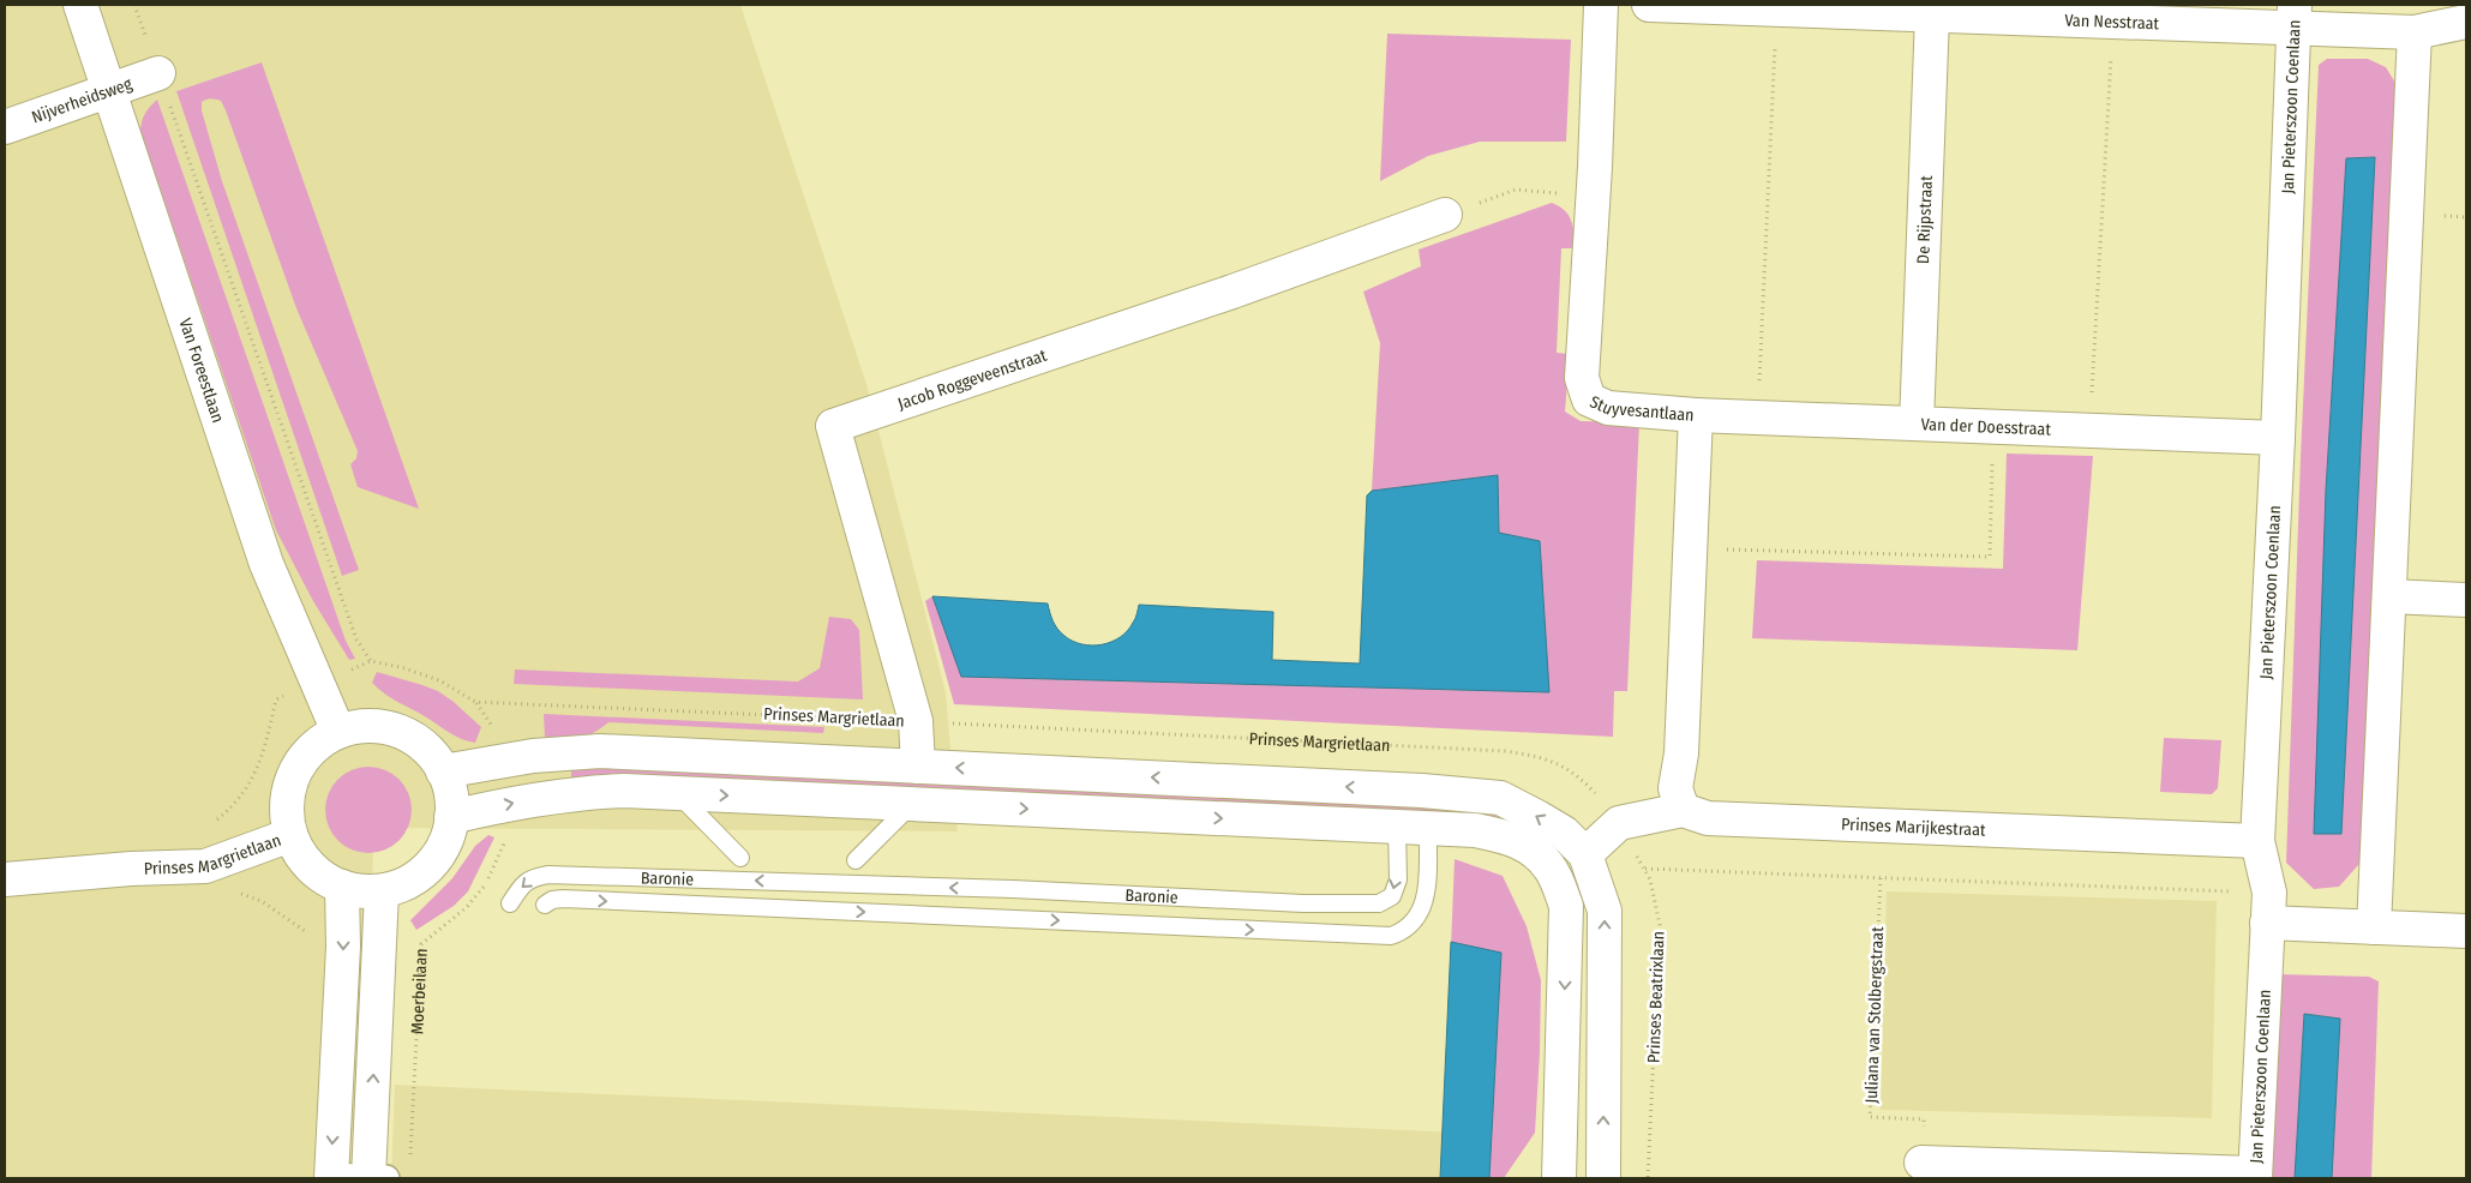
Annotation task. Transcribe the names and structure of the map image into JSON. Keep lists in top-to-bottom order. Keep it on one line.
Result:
{"streets":{"street":["Van Nesstraat","Nijverheidsweg","Jan Pieterszoon Coenlaan","De Rijpstraat","Van Foreestlaan","Jacob Roggeveenstraat","Stuyvesantlaan","Van der Doesstraat","Prinses Margrietlaan","Prinses Marijkestraat"],"lane":["Baronie"],"path":["Moerbeilaan","Prinses Beatrixlaan","Juliana van Stolbergstraat"]},"crossings":[["Van Nesstraat","Jan Pieterszoon Coenlaan"],["Van Nesstraat","De Rijpstraat"],["Nijverheidsweg","Van Foreestlaan"],["Jan Pieterszoon Coenlaan","Van der Doesstraat"],["Jan Pieterszoon Coenlaan","Prinses Marijkestraat"],["De Rijpstraat","Van der Doesstraat"],["Van Foreestlaan","Prinses Margrietlaan"],["Jacob Roggeveenstraat","Prinses Margrietlaan"],["Stuyvesantlaan","Van der Doesstraat"],["Stuyvesantlaan","Prinses Marijkestraat"],["Prinses Margrietlaan","Prinses Marijkestraat"],["Prinses Margrietlaan","Prinses Beatrixlaan"],["Prinses Marijkestraat","Prinses Beatrixlaan"]]}
